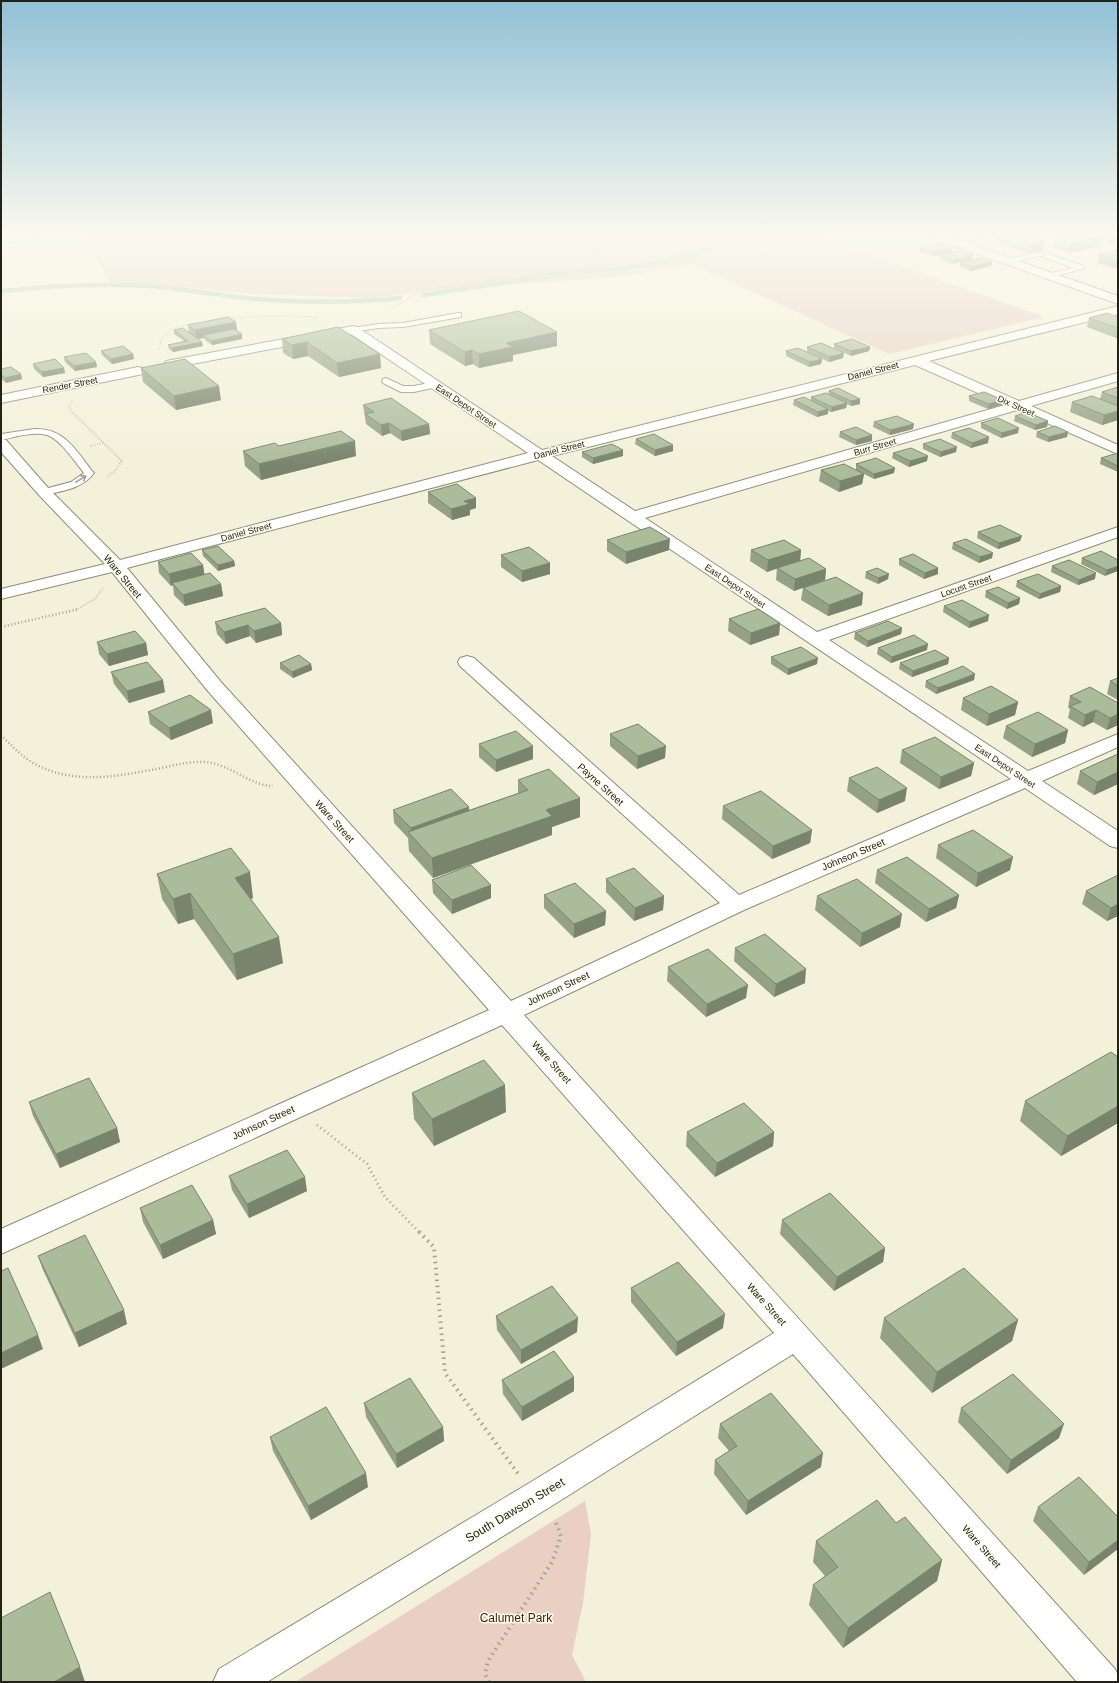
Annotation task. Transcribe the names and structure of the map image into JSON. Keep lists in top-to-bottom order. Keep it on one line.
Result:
{"streets":{"street":["Daniel Street","Render Street","East Depot Street","Dix Street","Burr Street","Ware Street","Locust Street","Payne Street","Johnson Street","South Dawson Street"]},"crossings":[["Daniel Street","East Depot Street"],["Daniel Street","Dix Street"],["Daniel Street","Ware Street"],["East Depot Street","Burr Street"],["East Depot Street","Locust Street"],["East Depot Street","Johnson Street"],["Dix Street","Burr Street"],["Ware Street","Johnson Street"],["Ware Street","South Dawson Street"],["Payne Street","Johnson Street"]],"parks":["Calumet Park"]}
